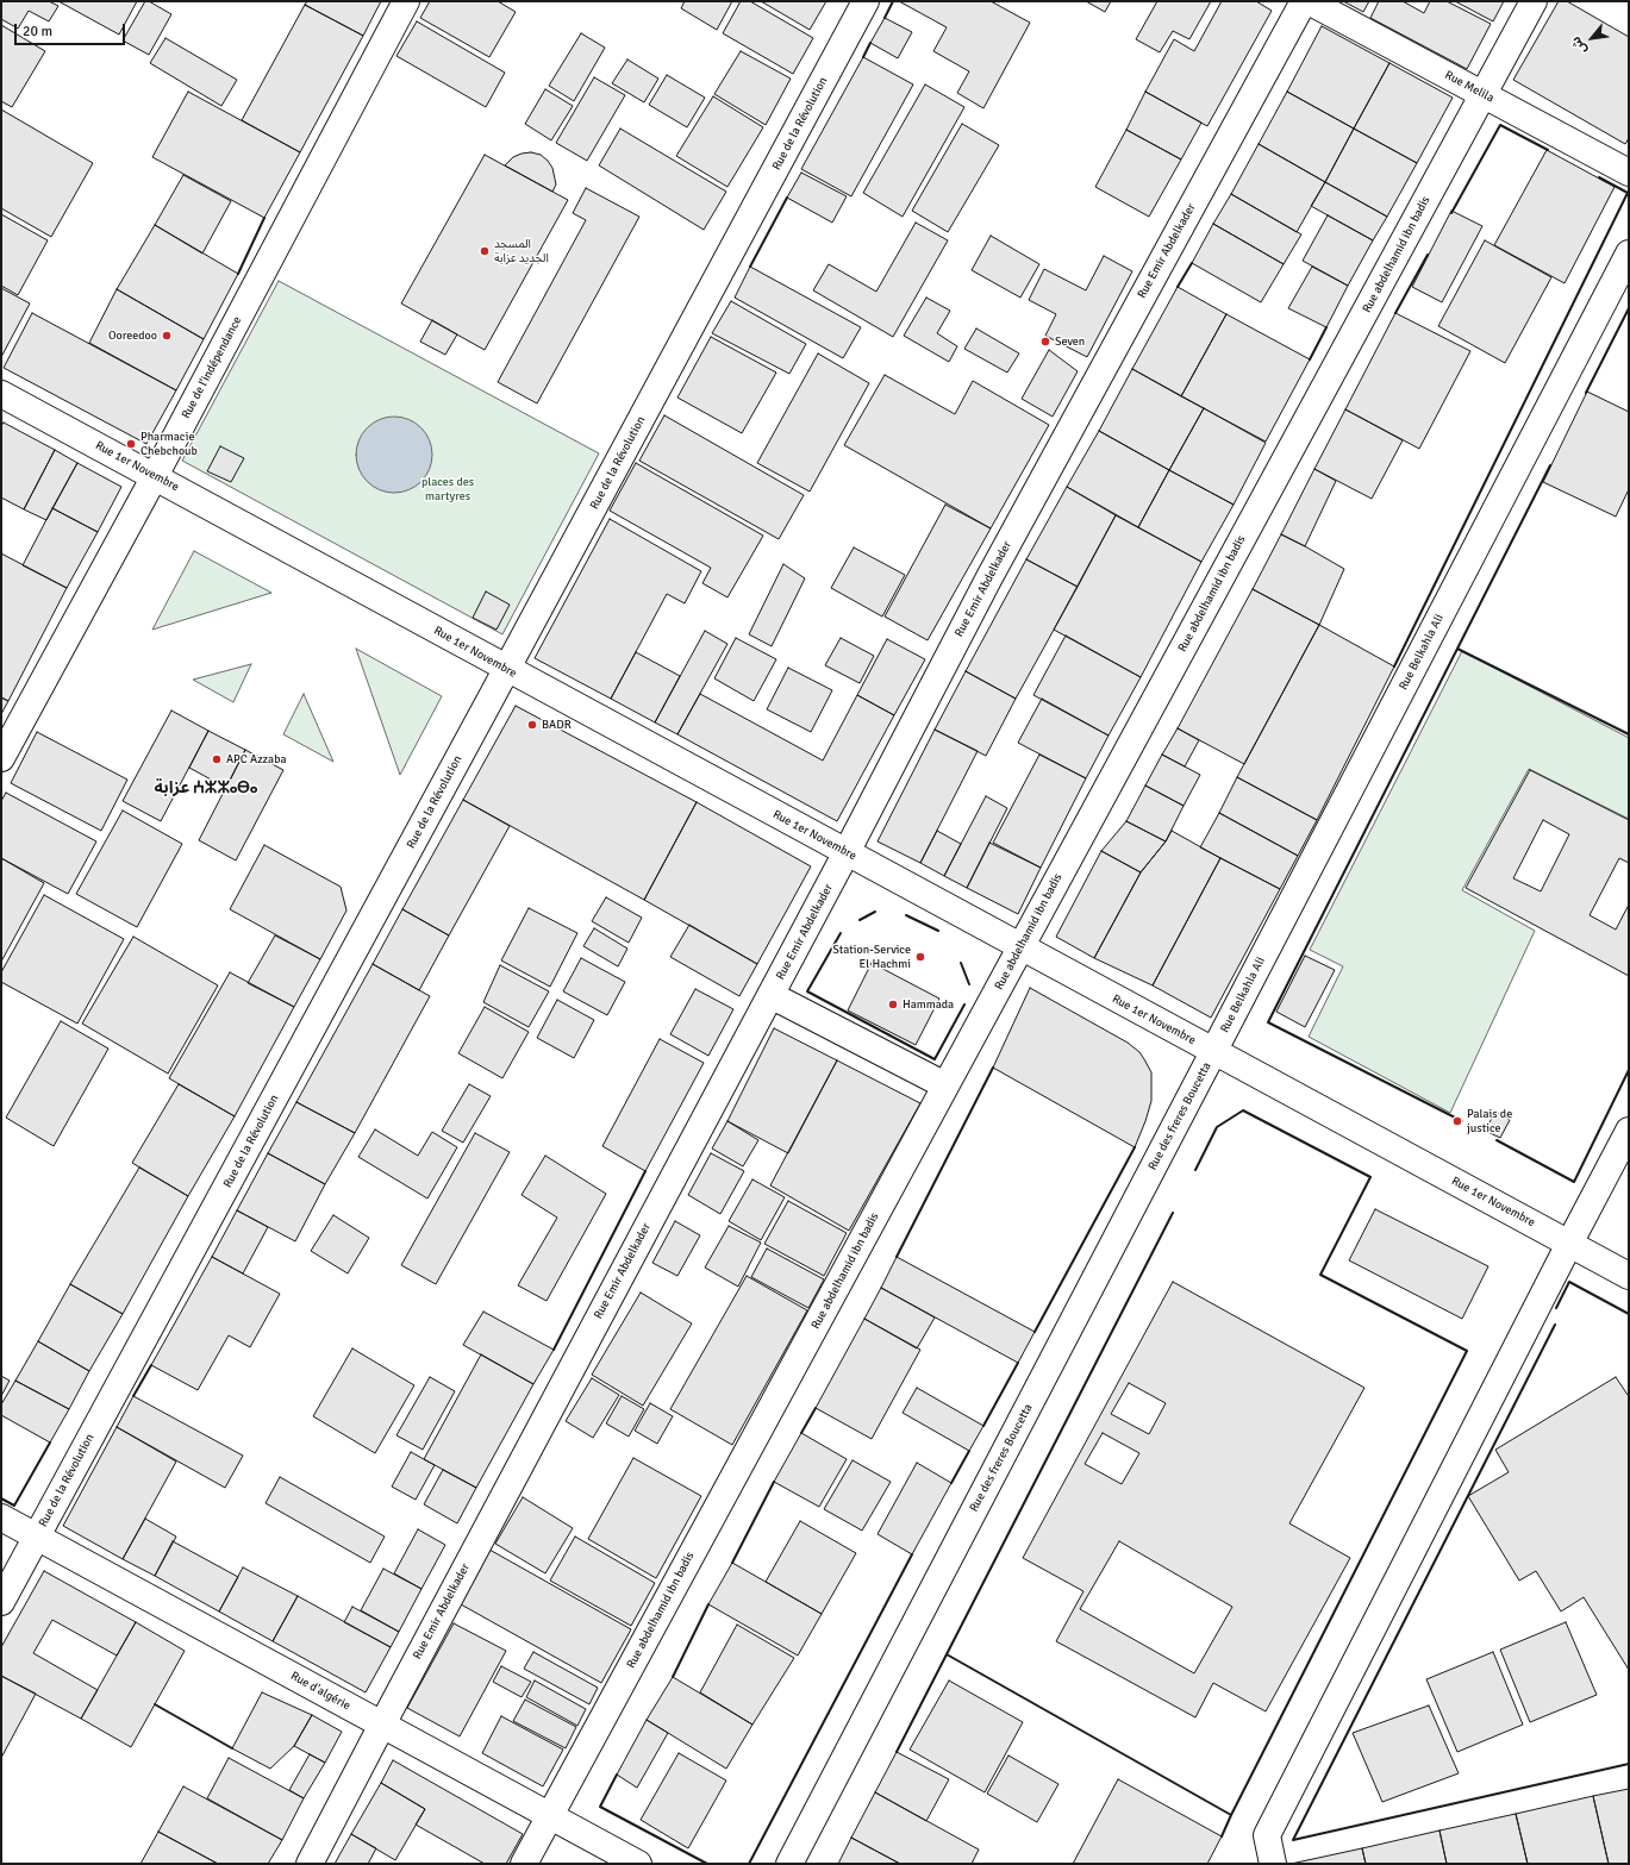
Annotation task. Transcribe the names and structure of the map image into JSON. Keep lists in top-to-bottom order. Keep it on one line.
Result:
{"streets":{"street":["Rue Melila","Rue de la Révolution","Rue Emir Abdelkader","Rue abdelhamid ibn badis","Rue de l'indépendance","Rue 1er Novembre","Rue Belkahla Ali","Rue des freres Boucetta","Rue d'algérie"]},"crossings":[["Rue Melila","Rue abdelhamid ibn badis"],["Rue de la Révolution","Rue 1er Novembre"],["Rue de la Révolution","Rue d'algérie"],["Rue Emir Abdelkader","Rue 1er Novembre"],["Rue Emir Abdelkader","Rue d'algérie"],["Rue abdelhamid ibn badis","Rue 1er Novembre"],["Rue abdelhamid ibn badis","Rue d'algérie"],["Rue de l'indépendance","Rue 1er Novembre"],["Rue 1er Novembre","Rue Belkahla Ali"],["Rue 1er Novembre","Rue des freres Boucetta"],["Rue Belkahla Ali","Rue des freres Boucetta"]],"districts":["عزابة ⵄⵣⵣⴰⴱⴰ"],"parks":["places des martyres"],"places":["المسجد الجديد عزابة","Ooreedoo","Seven","Pharmacie Chebchoub","BADR","APC Azzaba","Station-Service El Hachmi","Hammada","Palais de justice"],"scale_bar":"20 m","north":"bottom left"}
